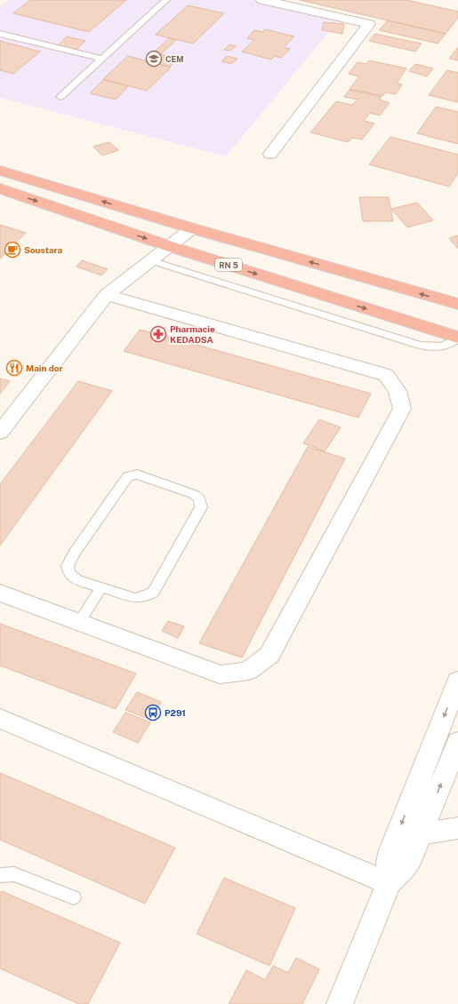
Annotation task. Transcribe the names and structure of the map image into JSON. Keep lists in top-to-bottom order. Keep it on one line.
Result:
{"streets":{"highway":["RN 5"]},"places":{"school or university":["CEM"],"cafe":["Soustara"],"pharmacy":["Pharmacie KEDADSA"],"restaurant":["Main dor"],"bus stop":["P291"]}}
